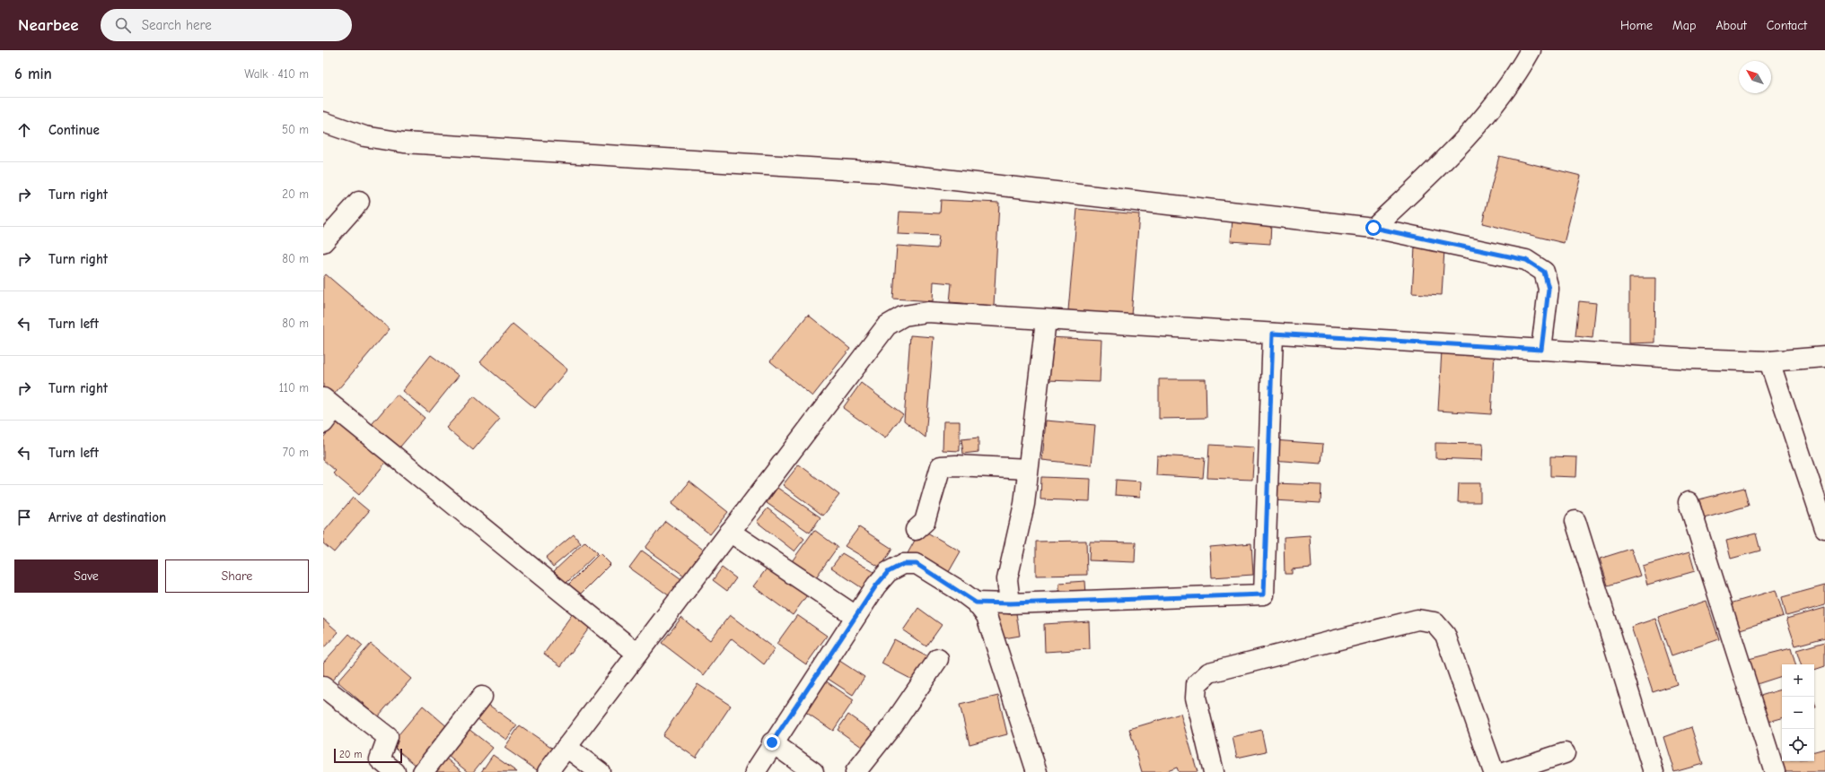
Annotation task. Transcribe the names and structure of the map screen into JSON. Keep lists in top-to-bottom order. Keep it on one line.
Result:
{"scale_bar":"20 m","north":"top left","page":{"header":"Nearbee","search":"Search here","nav":["Home","Map","About","Contact"],"heading":["6 min","Walk · 410 m"],"list":[["Continue","50 m"],["Turn right","20 m"],["Turn right","80 m"],["Turn left","80 m"],["Turn right","110 m"],["Turn left","70 m"],"Arrive at destination"],"buttons":["Save","Share"],"map_buttons":["+","−"],"scale":"20 m"}}
